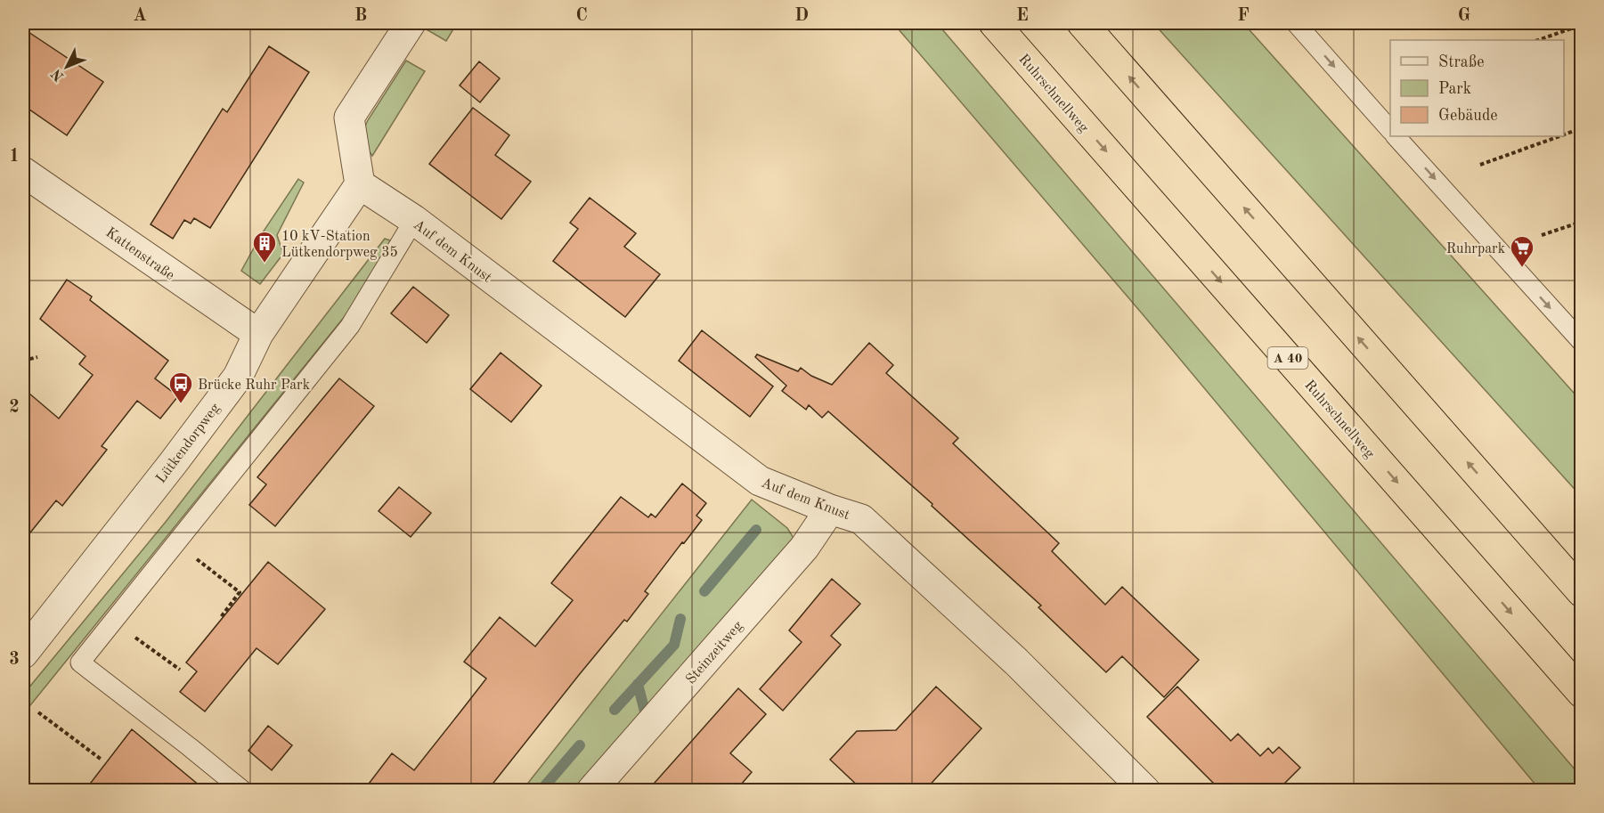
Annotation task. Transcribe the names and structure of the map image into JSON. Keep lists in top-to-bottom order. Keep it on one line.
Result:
{"streets":{"highway":["Ruhrschnellweg","A 40"],"street":["Auf dem Knust","Kattenstraße","Lütkendorpweg","Steinzeitweg"]},"crossings":[["Auf dem Knust","Lütkendorpweg"],["Auf dem Knust","Steinzeitweg"],["Kattenstraße","Lütkendorpweg"]],"places":{"building":["10 kV-Station Lütkendorpweg 35"],"supermarket":["Ruhrpark"],"bus stop":["Brücke Ruhr Park"]},"legend":["Straße","Park","Gebäude"],"north":"bottom left","grid":{"columns":["A","B","C","D","E","F","G"],"rows":["1","2","3"]}}
